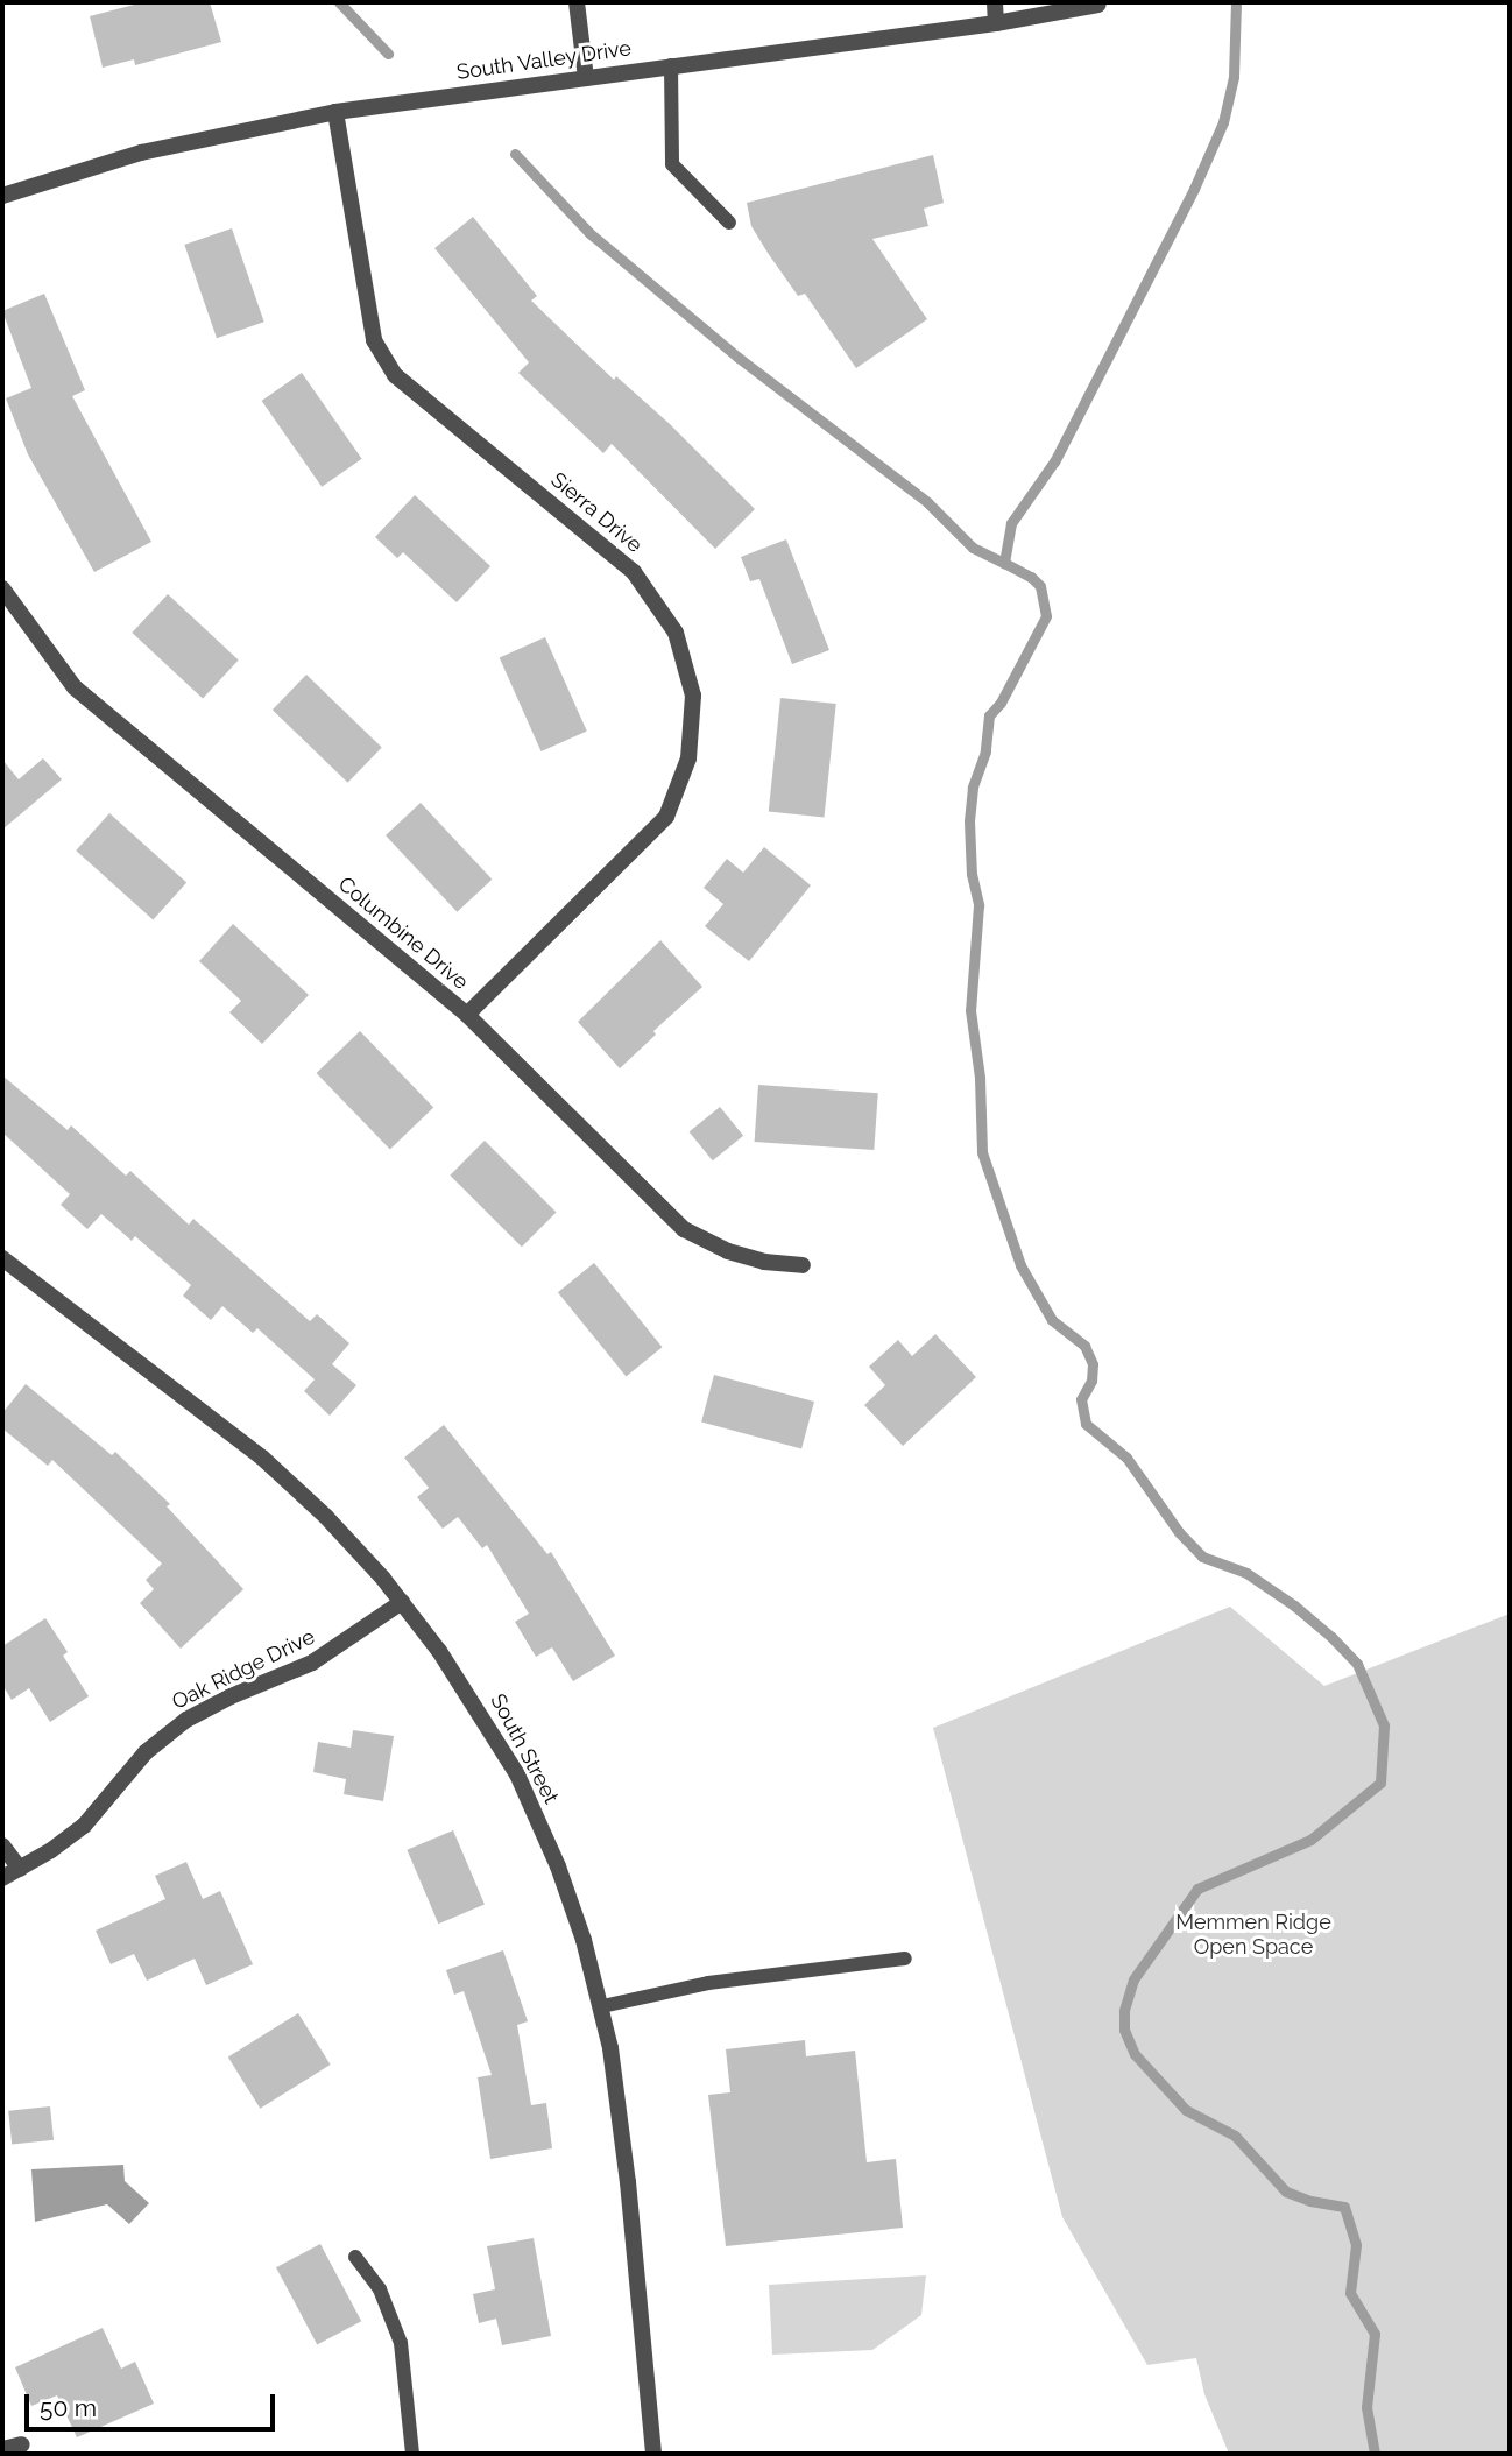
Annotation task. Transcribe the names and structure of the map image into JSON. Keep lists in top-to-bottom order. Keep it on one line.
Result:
{"streets":{"street":["South Valley Drive","Sierra Drive","Columbine Drive","Oak Ridge Drive","South Street"]},"crossings":[["South Valley Drive","Sierra Drive"],["Sierra Drive","Columbine Drive"],["Oak Ridge Drive","South Street"]],"parks":["Memmen Ridge Open Space"],"scale_bar":"50 m"}
